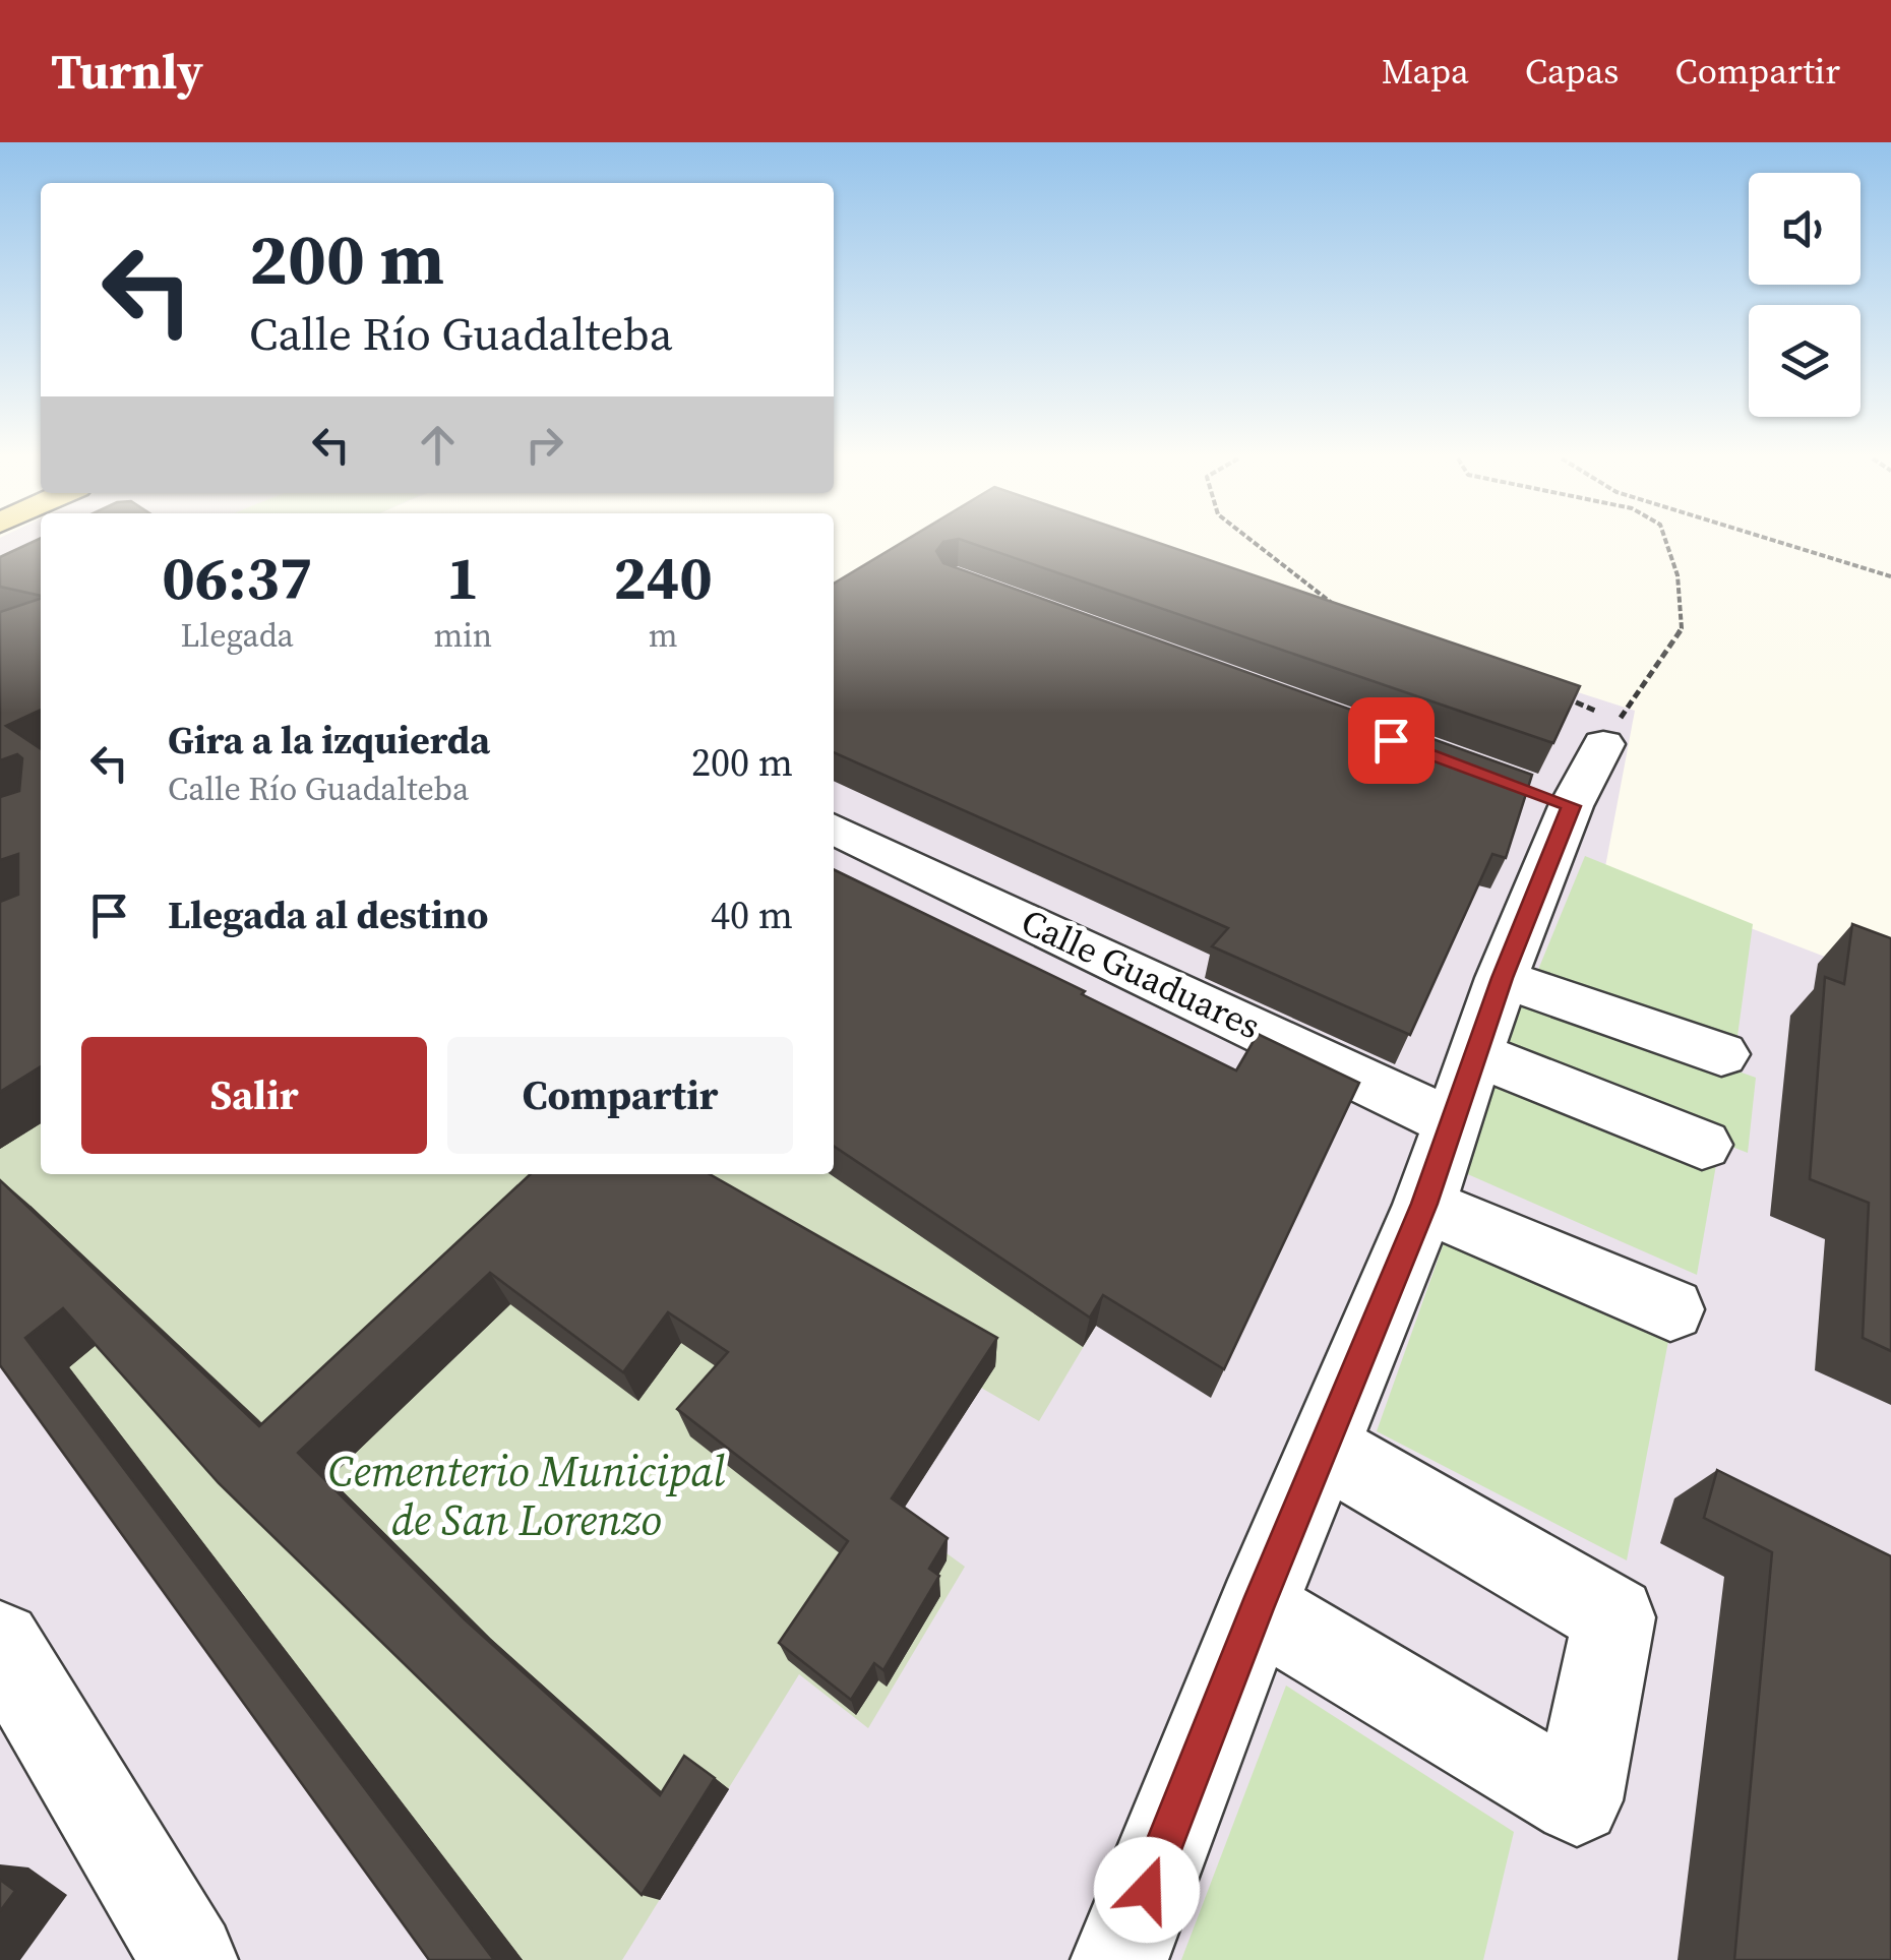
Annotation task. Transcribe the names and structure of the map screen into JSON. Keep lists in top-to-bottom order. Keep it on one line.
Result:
{"streets":{"street":["Calle Guaduares"]},"parks":["Cementerio Municipal de San Lorenzo"],"page":{"header":"Turnly","nav":["Mapa","Capas","Compartir"],"turn":["200 m","Calle Río Guadalteba"],"eta":["06:37","Llegada","1","min","240","m"],"list":[{"name":"Gira a la izquierda","note":"Calle Río Guadalteba","value":"200 m"},{"name":"Llegada al destino","value":"40 m"}],"buttons":["Salir","Compartir"]}}
